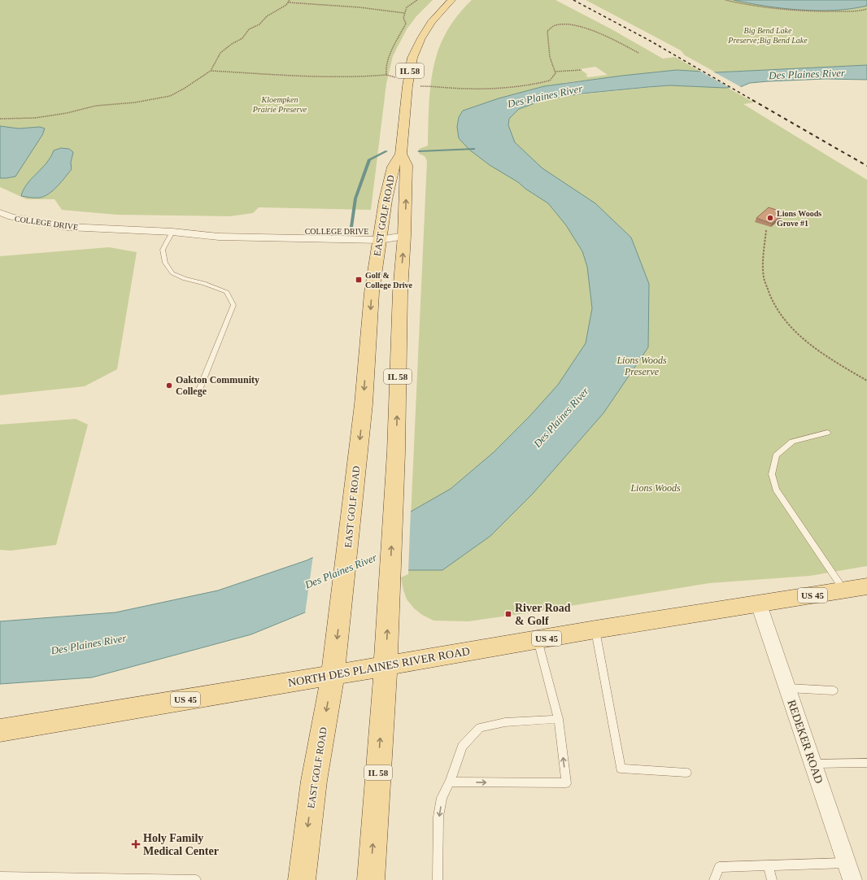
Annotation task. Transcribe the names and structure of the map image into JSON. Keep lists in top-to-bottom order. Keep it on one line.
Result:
{"streets":{"main road":["IL 58","EAST GOLF ROAD","US 45","NORTH DES PLAINES RIVER ROAD"],"street":["COLLEGE DRIVE","REDEKER ROAD"]},"crossings":[["EAST GOLF ROAD","COLLEGE DRIVE"],["EAST GOLF ROAD","NORTH DES PLAINES RIVER ROAD"],["US 45","NORTH DES PLAINES RIVER ROAD"],["US 45","REDEKER ROAD"],["NORTH DES PLAINES RIVER ROAD","REDEKER ROAD"]],"water":["Des Plaines River"],"parks":["Big Bend Lake Preserve;Big Bend Lake","Kloempken Prairie Preserve","Lions Woods Preserve","Lions Woods"],"places":{"other":["Lions Woods Grove #1","Oakton Community College"],"transit":["Golf & College Drive","River Road & Golf"],"health":["Holy Family Medical Center"]}}
